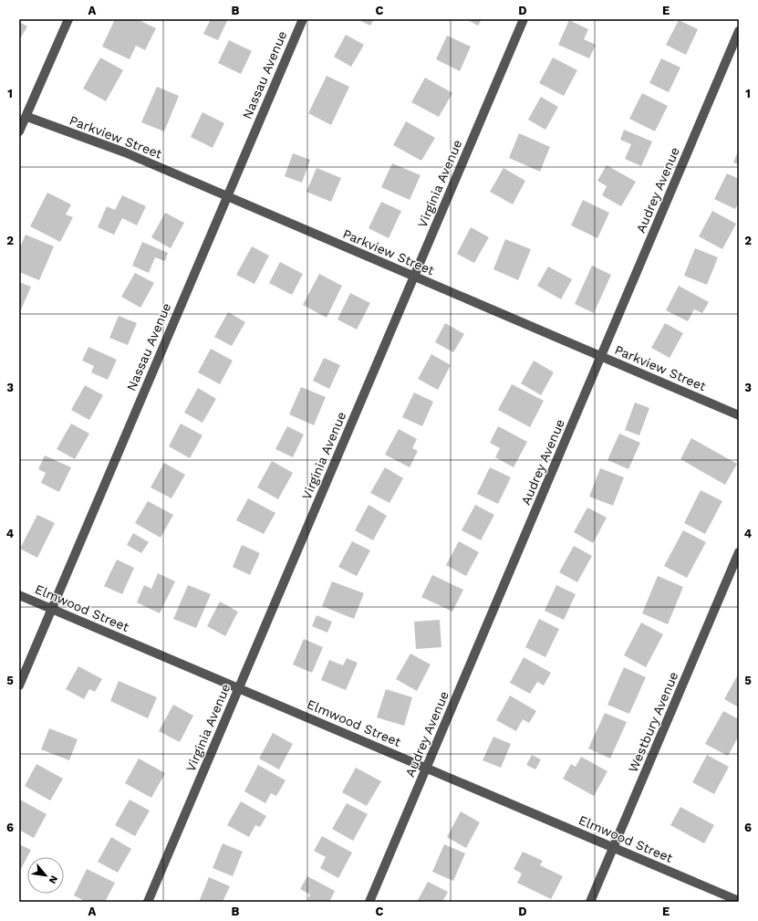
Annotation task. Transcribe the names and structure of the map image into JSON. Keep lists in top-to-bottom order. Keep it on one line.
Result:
{"streets":{"street":["Nassau Avenue","Parkview Street","Virginia Avenue","Audrey Avenue","Elmwood Street","Westbury Avenue"]},"crossings":[["Nassau Avenue","Parkview Street"],["Nassau Avenue","Elmwood Street"],["Parkview Street","Virginia Avenue"],["Parkview Street","Audrey Avenue"],["Virginia Avenue","Elmwood Street"],["Audrey Avenue","Elmwood Street"],["Elmwood Street","Westbury Avenue"]],"north":"bottom right","grid":{"columns":["A","B","C","D","E"],"rows":["1","2","3","4","5","6"]}}
